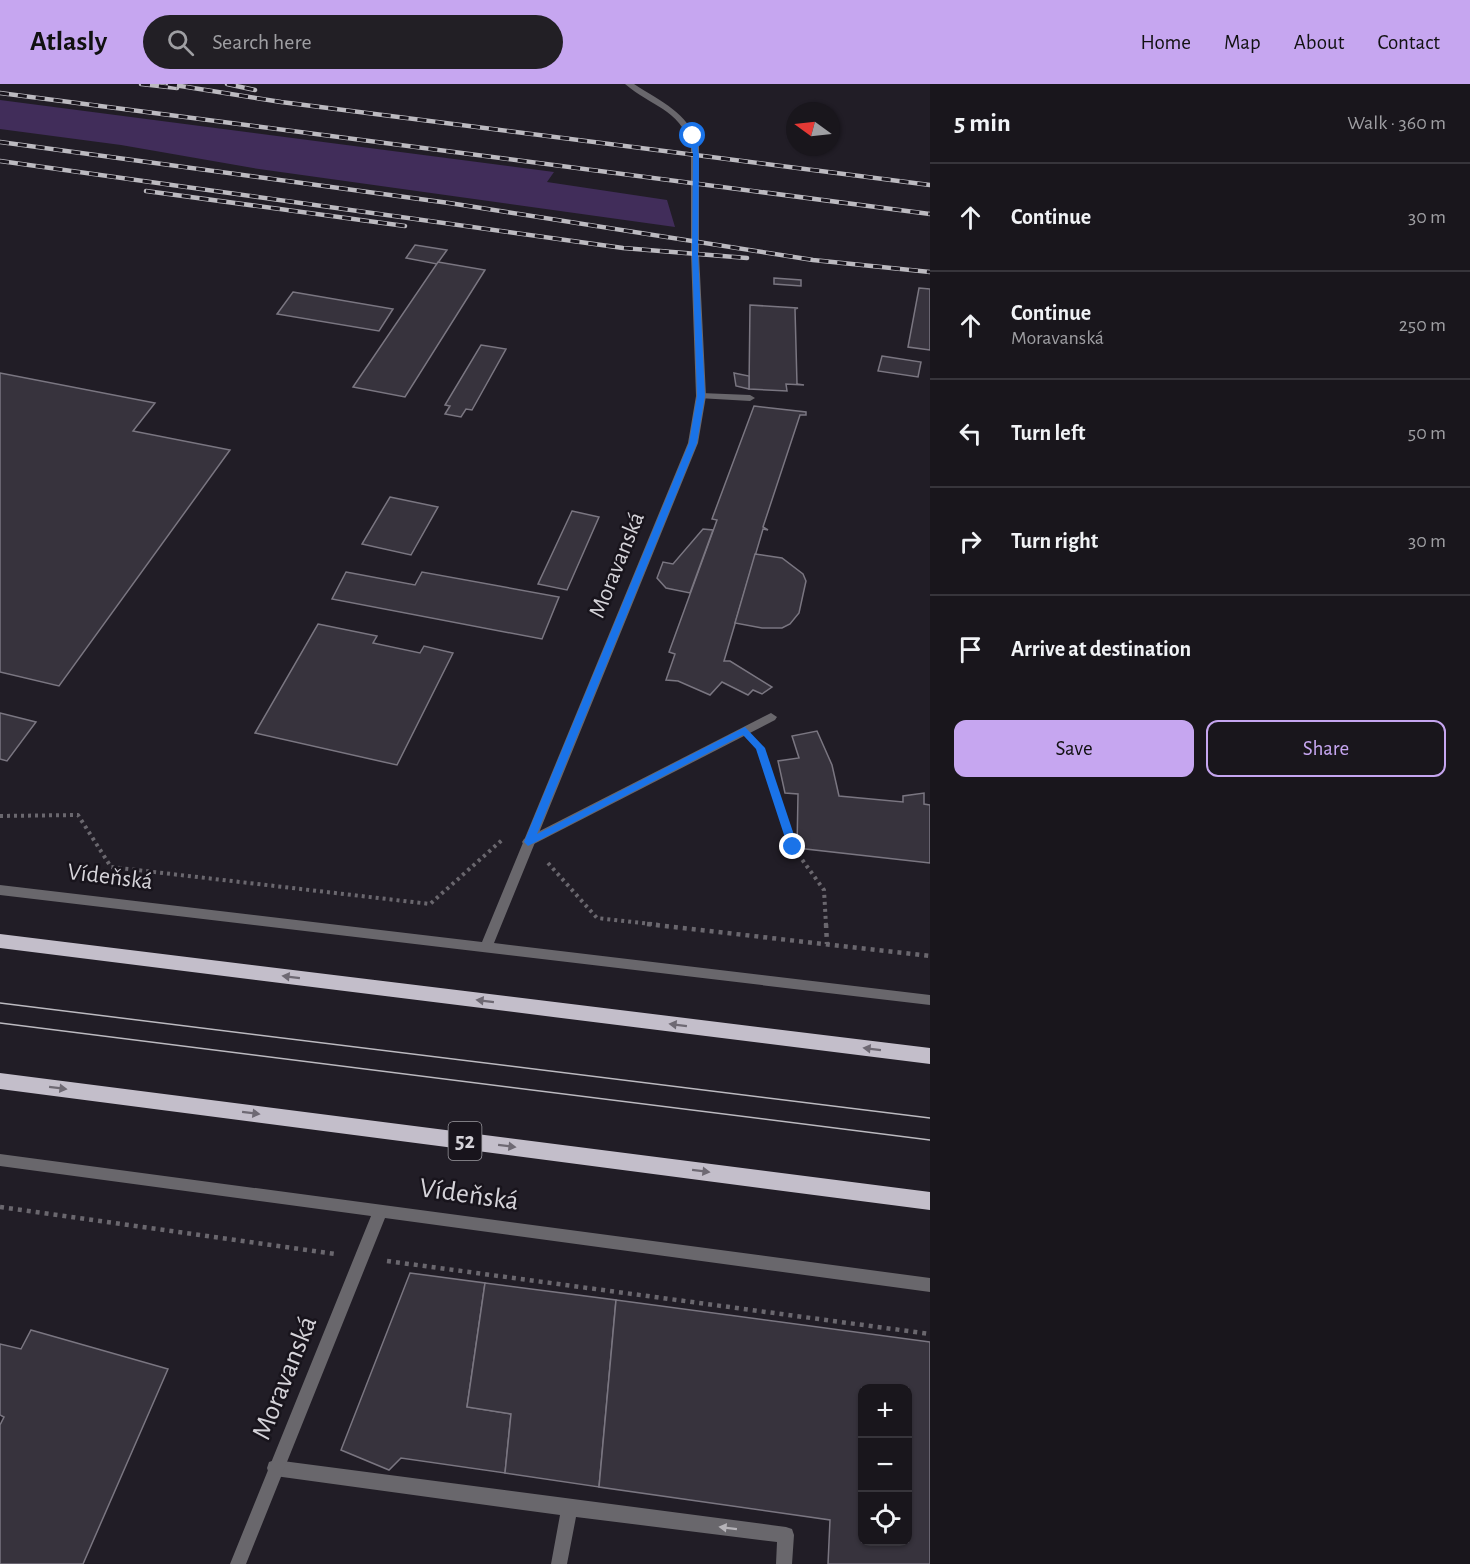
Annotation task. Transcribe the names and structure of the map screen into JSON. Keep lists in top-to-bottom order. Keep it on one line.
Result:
{"streets":{"highway":["Vídeňská","52"],"street":["Moravanská"]},"crossings":[["Moravanská","Vídeňská"]],"north":"left","page":{"header":"Atlasly","search":"Search here","nav":["Home","Map","About","Contact"],"heading":["5 min","Walk · 360 m"],"list":[["Continue","30 m"],["Continue","Moravanská","250 m"],["Turn left","50 m"],["Turn right","30 m"],"Arrive at destination"],"buttons":["Save","Share"],"map_buttons":["+","−"]}}
